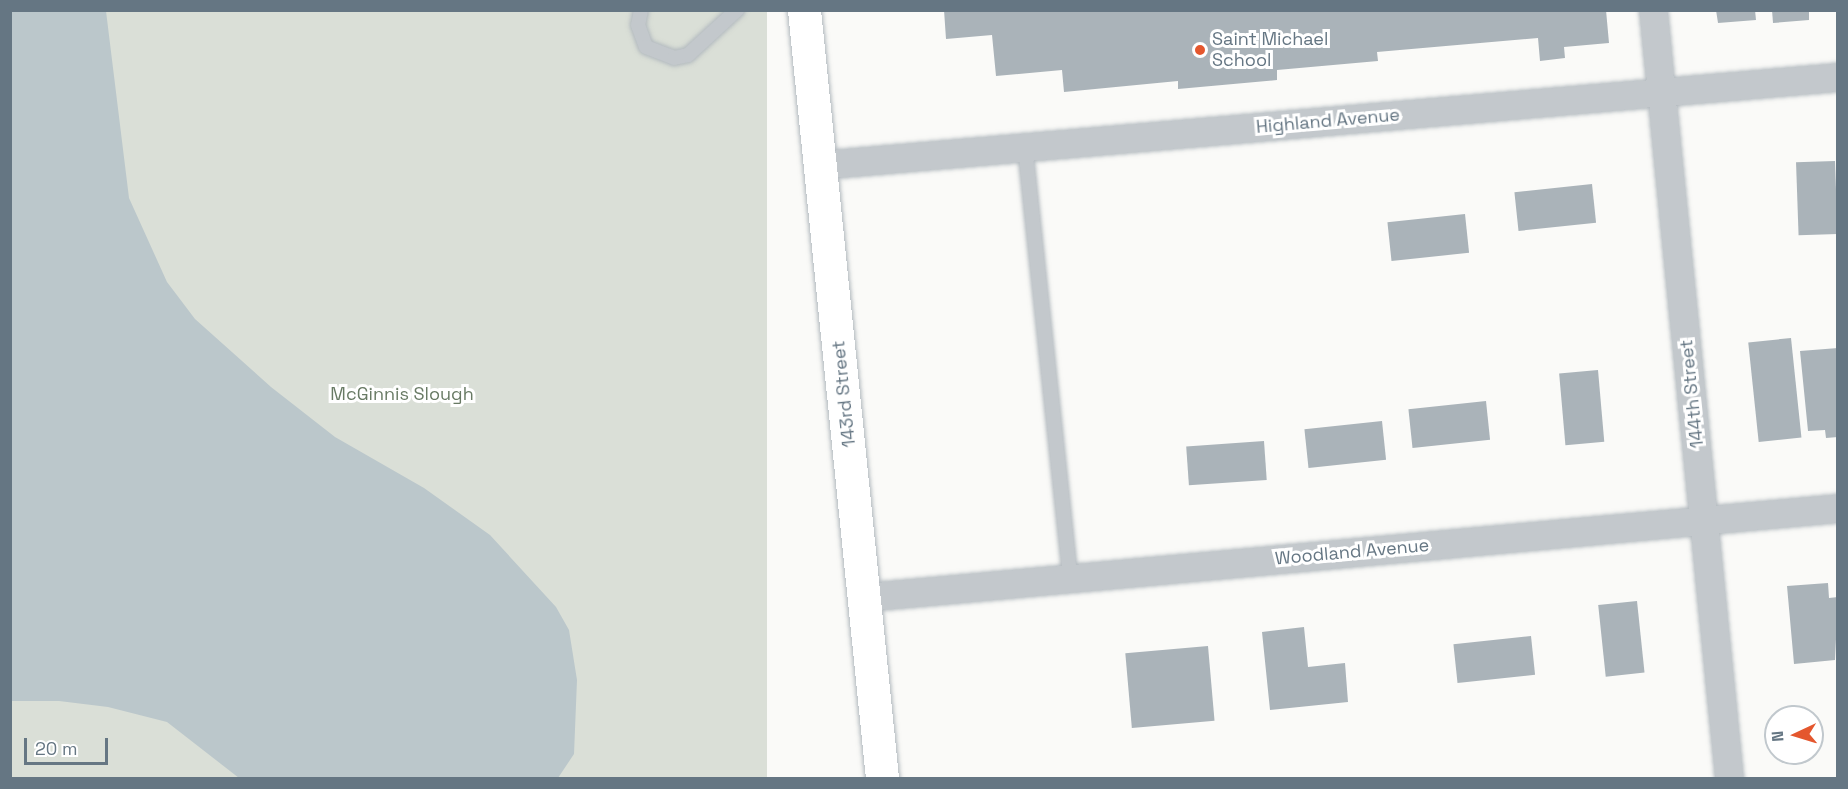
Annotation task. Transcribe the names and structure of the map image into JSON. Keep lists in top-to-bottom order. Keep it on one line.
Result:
{"streets":{"main road":["143rd Street"],"street":["Highland Avenue","144th Street","Woodland Avenue"]},"crossings":[["Highland Avenue","143rd Street"],["Highland Avenue","144th Street"],["143rd Street","Woodland Avenue"],["144th Street","Woodland Avenue"]],"parks":["McGinnis Slough"],"places":["Saint Michael School"],"scale_bar":"20 m","north":"left"}
